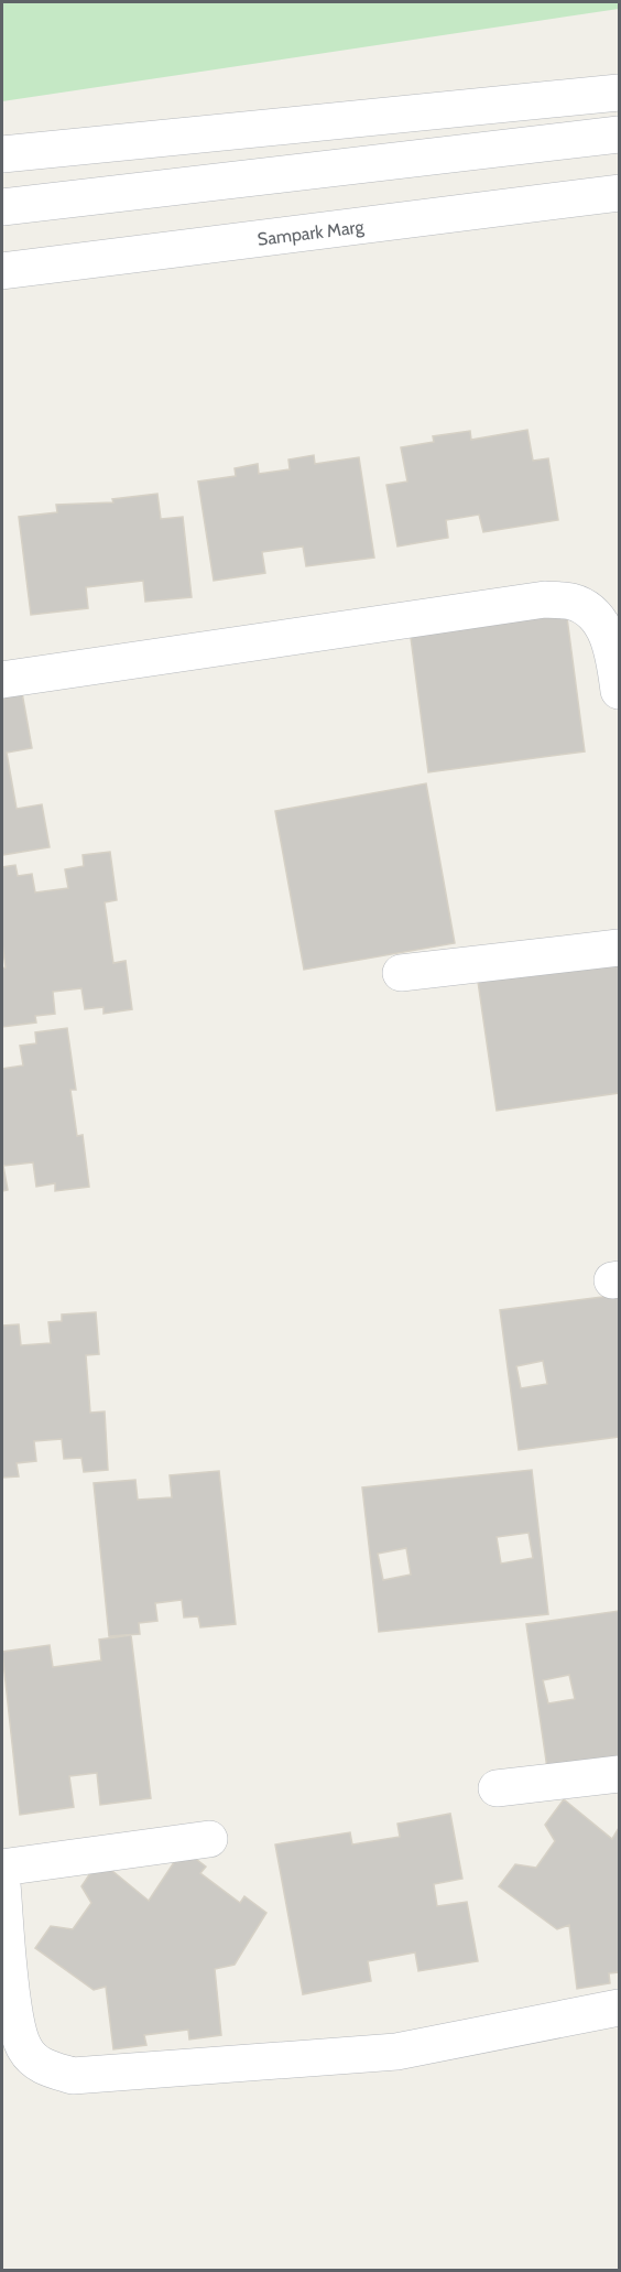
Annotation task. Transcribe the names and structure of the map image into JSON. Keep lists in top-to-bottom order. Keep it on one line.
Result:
{"streets":{"street":["Sampark Marg"]}}
